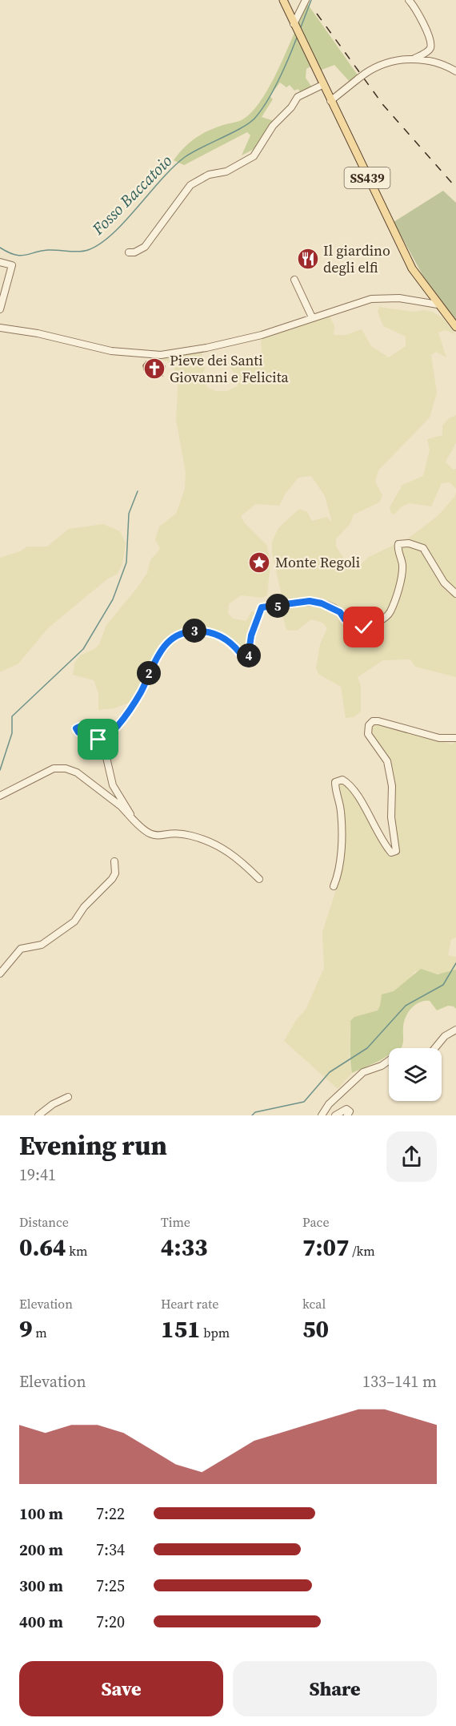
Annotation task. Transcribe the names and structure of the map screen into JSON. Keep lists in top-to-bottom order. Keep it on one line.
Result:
{"streets":{"main road":["SS439"]},"water":["Fosso Baccatoio"],"places":{"restaurant":["Il giardino degli elfi"],"church":["Pieve dei Santi Giovanni e Felicita"],"place":["Monte Regoli"]},"page":{"pins":["5","3","4","2"],"heading":["Evening run","19:41"],"stats":[["Distance","0.64 km"],["Time","4:33"],["Pace","7:07 /km"],["Elevation","9 m"],["Heart rate","151 bpm"],["kcal","50"]],"chart":["Elevation","133–141 m"],"list":[{"name":"100 m","note":"7:22"},{"name":"200 m","note":"7:34"},{"name":"300 m","note":"7:25"},{"name":"400 m","note":"7:20"}],"buttons":["Save","Share"]}}
